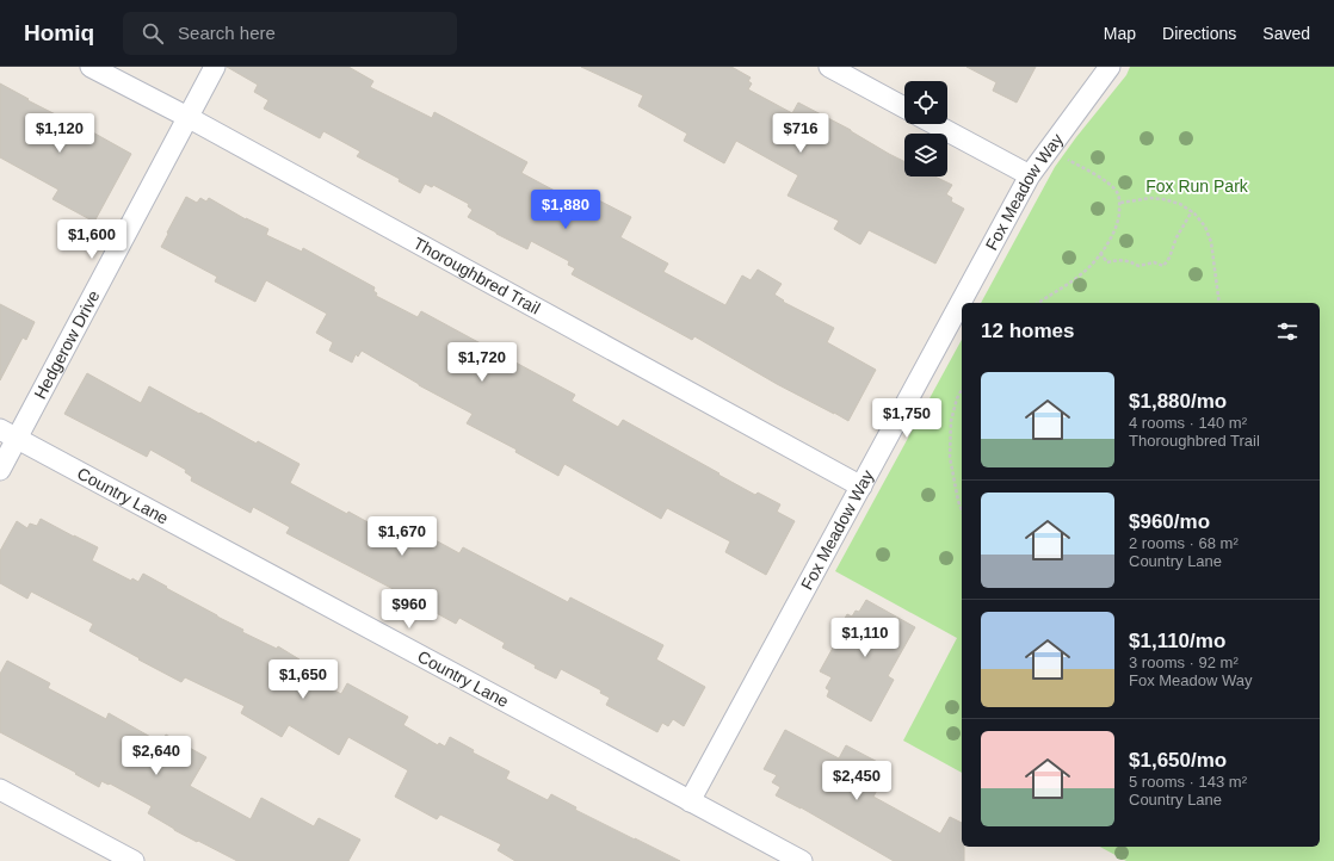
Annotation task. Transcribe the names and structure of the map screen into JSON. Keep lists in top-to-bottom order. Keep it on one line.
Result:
{"streets":{"street":["Fox Meadow Way","Thoroughbred Trail","Hedgerow Drive","Country Lane"]},"crossings":[["Fox Meadow Way","Thoroughbred Trail"],["Fox Meadow Way","Country Lane"],["Thoroughbred Trail","Hedgerow Drive"],["Hedgerow Drive","Country Lane"]],"parks":["Fox Run Park"],"page":{"header":"Homiq","search":"Search here","nav":["Map","Directions","Saved"],"price":["$1,120","$716","$1,880","$1,600","$1,720","$1,750","$1,670","$960","$1,110","$1,650","$2,640","$2,450"],"heading":"12 homes","list":[{"name":"$1,880/mo","note":"4 rooms · 140 m² · Thoroughbred Trail"},{"name":"$960/mo","note":"2 rooms · 68 m² · Country Lane"},{"name":"$1,110/mo","note":"3 rooms · 92 m² · Fox Meadow Way"},{"name":"$1,650/mo","note":"5 rooms · 143 m² · Country Lane"}]}}
